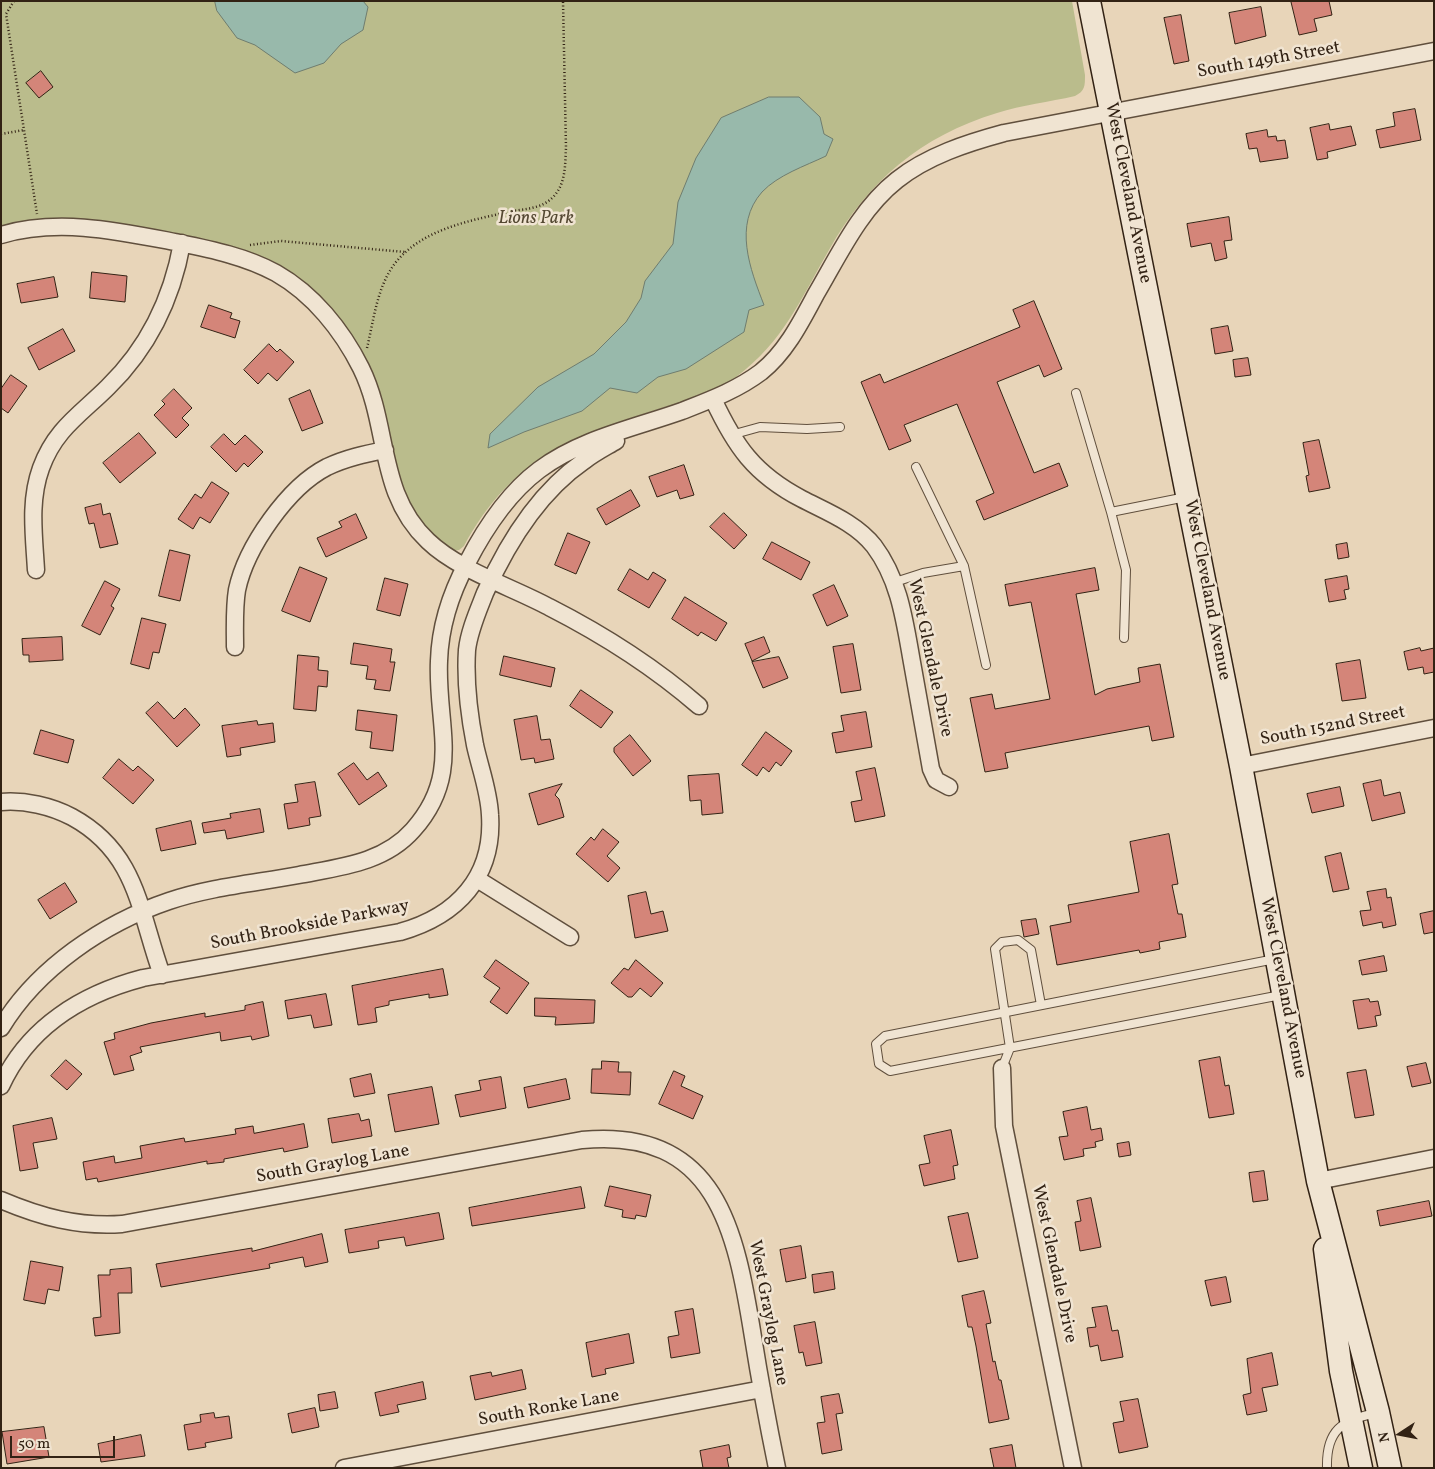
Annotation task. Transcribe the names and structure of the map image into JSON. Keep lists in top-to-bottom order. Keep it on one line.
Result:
{"streets":{"main road":["West Cleveland Avenue"],"street":["South 149th Street","West Glendale Drive","South 152nd Street","South Brookside Parkway","South Graylog Lane","West Graylog Lane","South Ronke Lane"]},"crossings":[["South 149th Street","West Cleveland Avenue"],["South 149th Street","South Brookside Parkway"],["West Cleveland Avenue","South 152nd Street"],["West Cleveland Avenue","South Brookside Parkway"],["West Glendale Drive","South Brookside Parkway"],["South Graylog Lane","West Graylog Lane"],["West Graylog Lane","South Ronke Lane"]],"parks":["Lions Park"],"scale_bar":"50 m","north":"left"}
